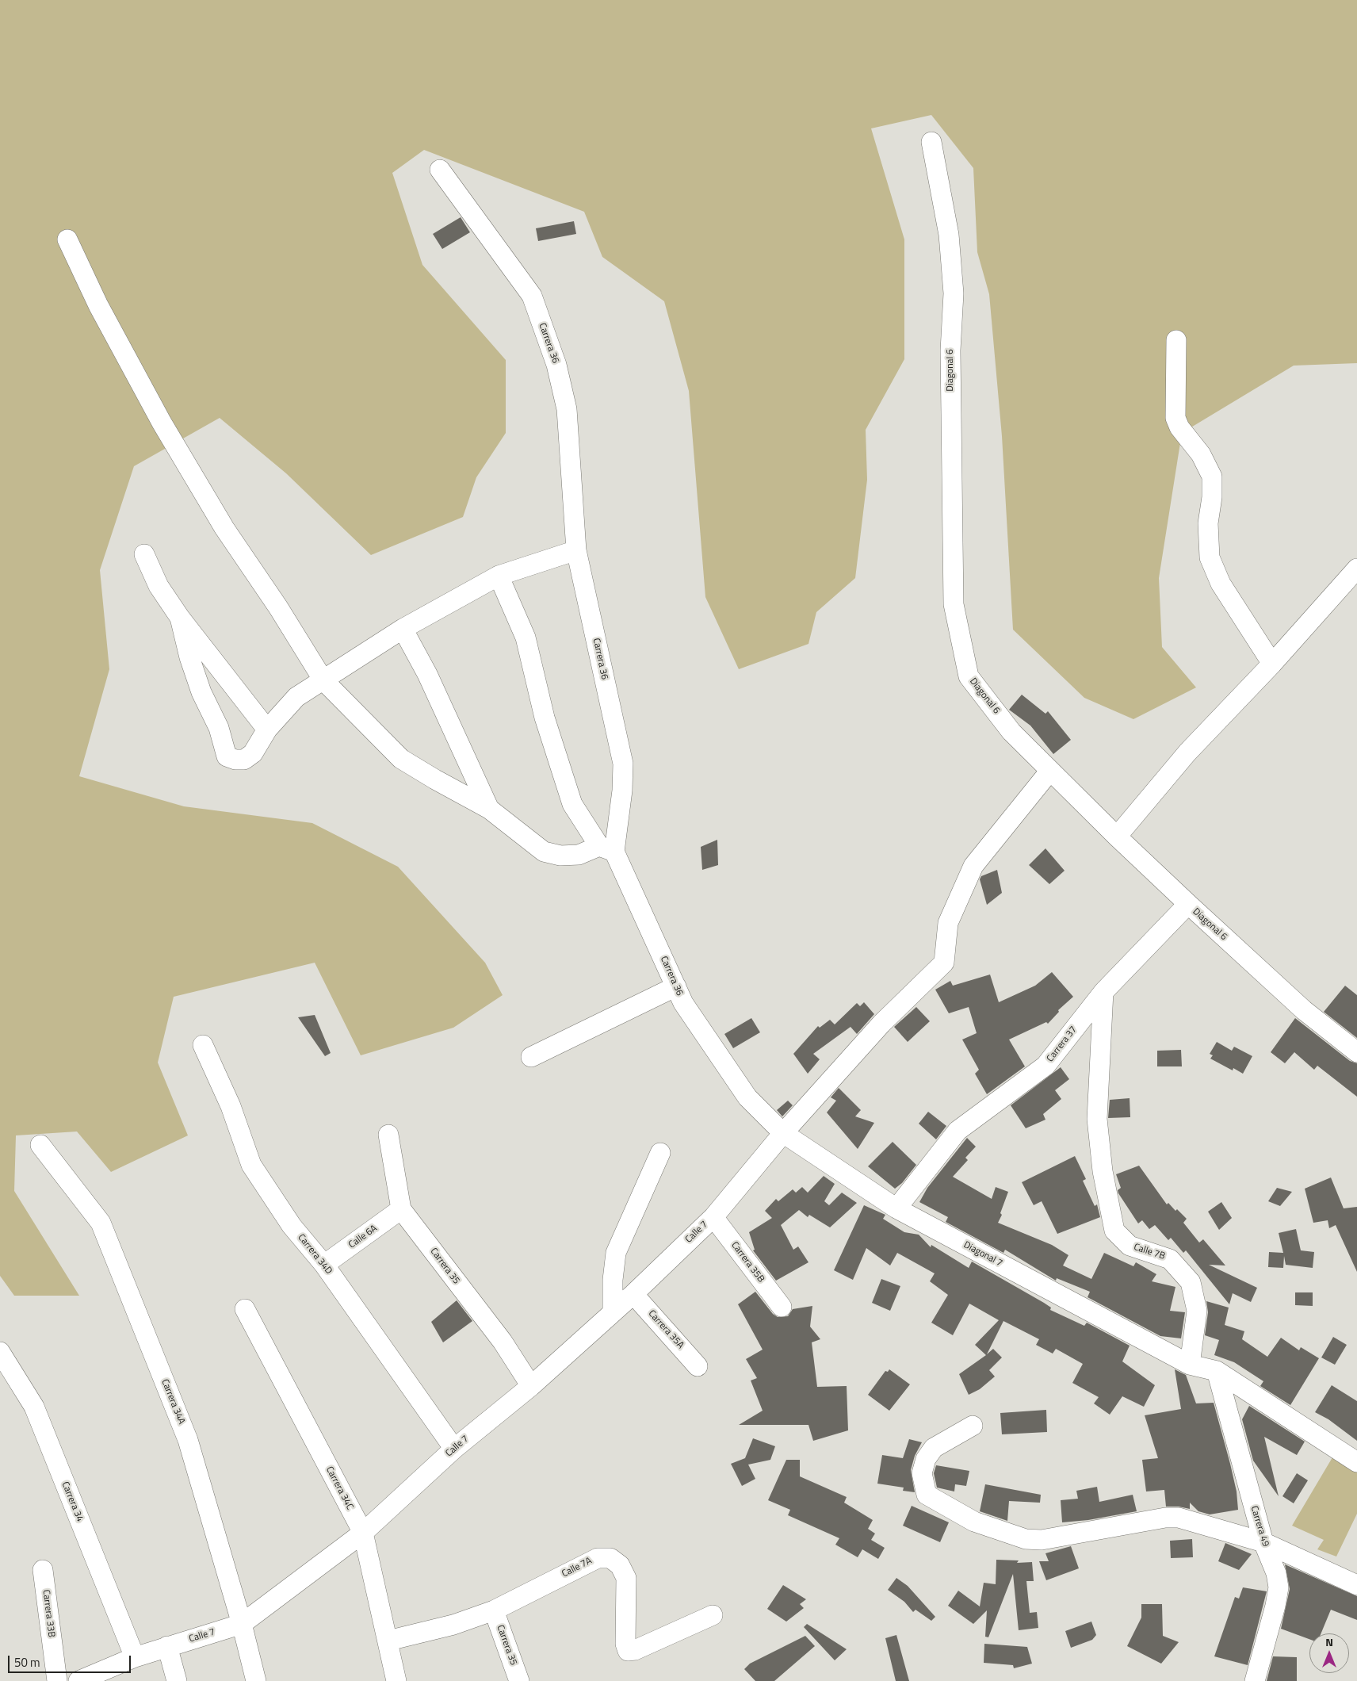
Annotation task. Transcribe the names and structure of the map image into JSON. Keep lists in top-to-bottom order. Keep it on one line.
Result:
{"streets":{"street":["Carrera 36","Diagonal 6","Carrera 37","Calle 7","Calle 6A","Calle 7B","Carrera 34D","Diagonal 7","Carrera 35B","Carrera 35","Carrera 35A","Carrera 34A","Carrera 34C","Carrera 34","Carrera 49","Calle 7A","Carrera 33B"]},"crossings":[["Carrera 36","Calle 7"],["Carrera 36","Diagonal 7"],["Diagonal 6","Carrera 37"],["Diagonal 6","Calle 7"],["Carrera 37","Calle 7B"],["Carrera 37","Diagonal 7"],["Calle 7","Carrera 34D"],["Calle 7","Diagonal 7"],["Calle 7","Carrera 35B"],["Calle 7","Carrera 35"],["Calle 7","Carrera 35A"],["Calle 7","Carrera 34A"],["Calle 7","Carrera 34C"],["Calle 7","Carrera 34"],["Calle 6A","Carrera 34D"],["Calle 6A","Carrera 35"],["Calle 7B","Diagonal 7"],["Carrera 35","Calle 7A"],["Carrera 34C","Calle 7A"]],"scale_bar":"50 m","north":"top"}
